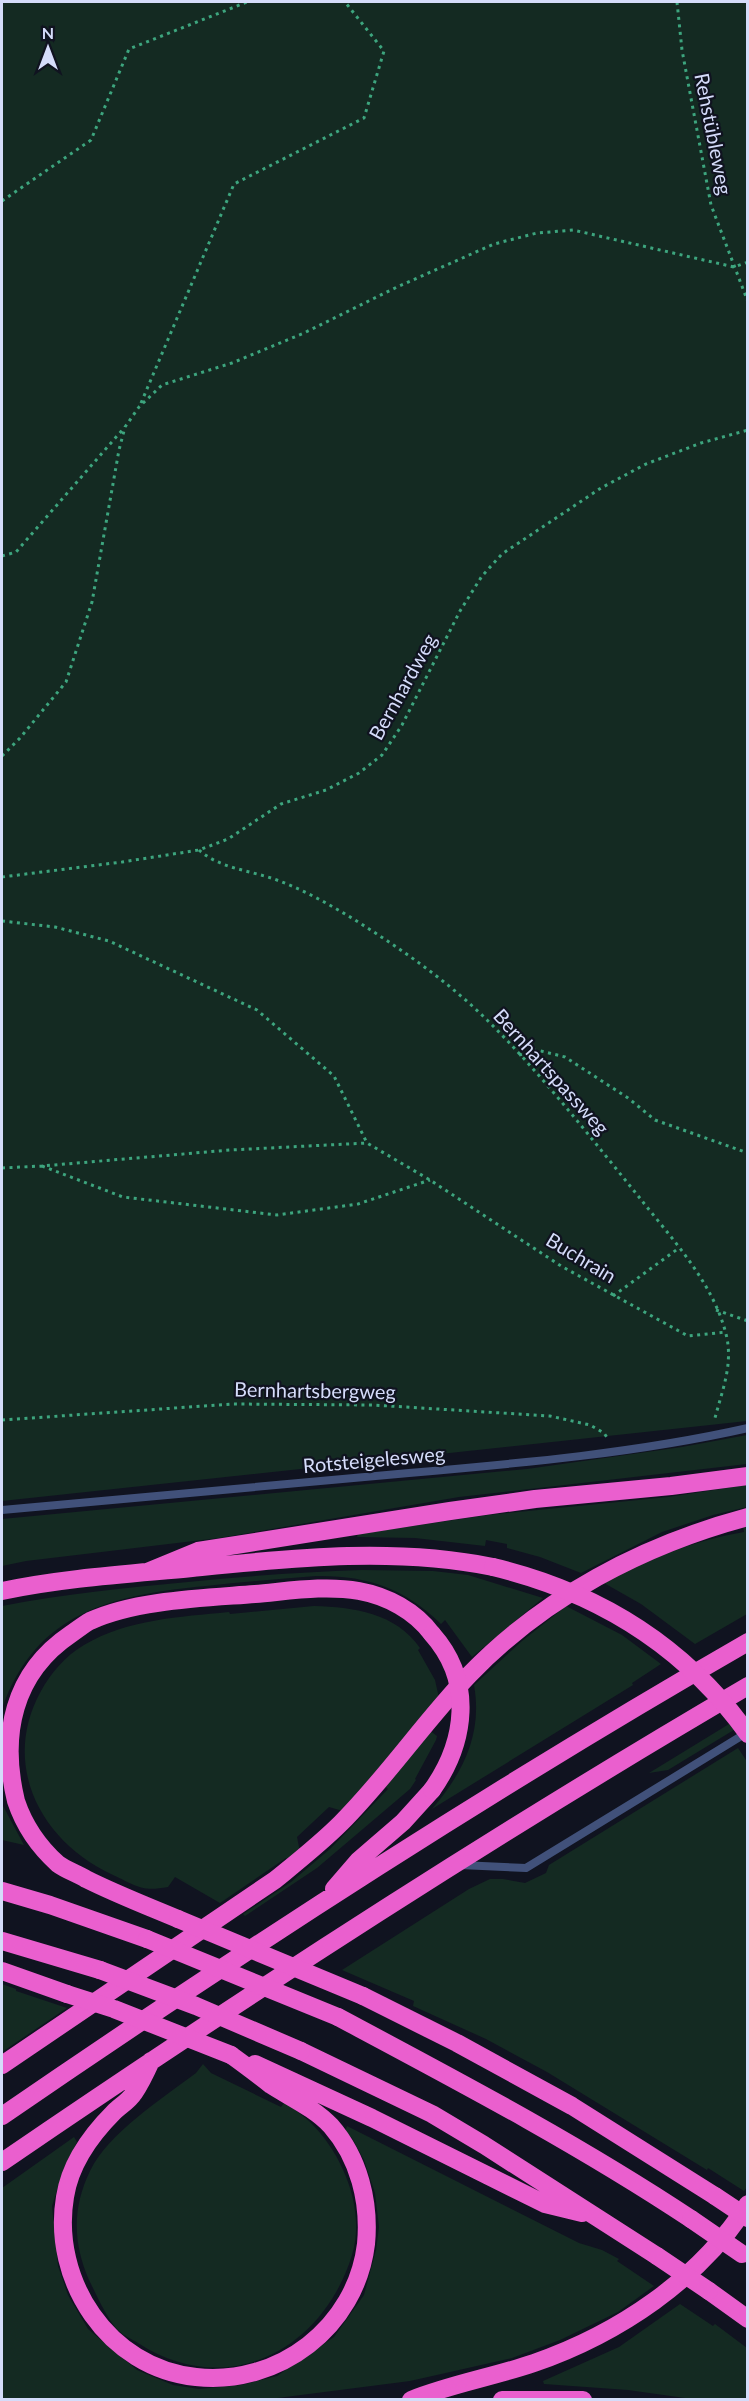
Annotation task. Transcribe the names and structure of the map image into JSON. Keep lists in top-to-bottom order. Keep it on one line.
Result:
{"streets":{"lane":["Rotsteigelesweg"],"path":["Rehstübleweg","Bernhardweg","Bernhartspassweg","Buchrain","Bernhartsbergweg"]},"crossings":[["Bernhardweg","Bernhartspassweg"],["Bernhartspassweg","Buchrain"],["Bernhartspassweg","Rotsteigelesweg"],["Bernhartsbergweg","Rotsteigelesweg"]],"north":"top"}
